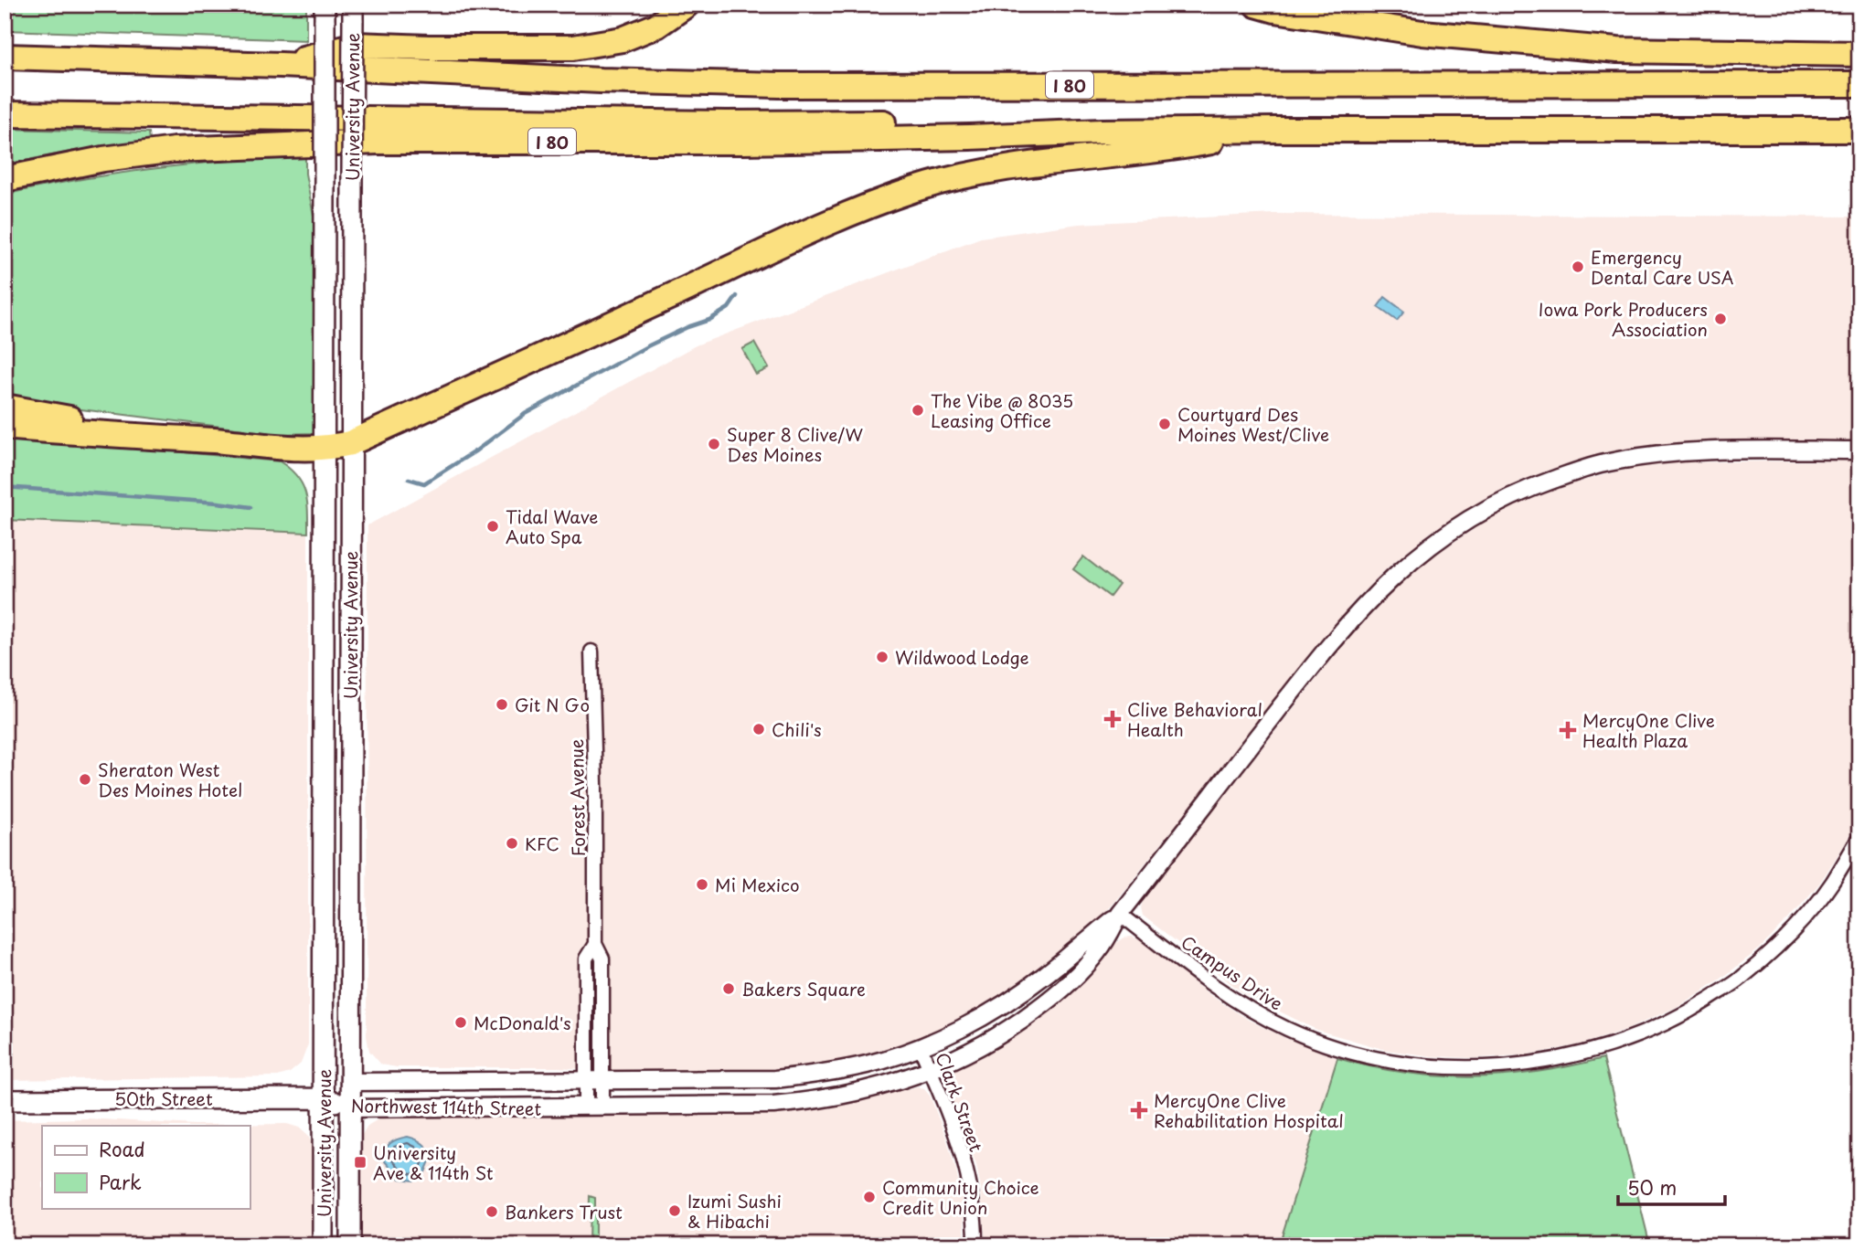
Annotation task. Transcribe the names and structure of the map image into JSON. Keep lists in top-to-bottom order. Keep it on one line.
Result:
{"streets":{"highway":["I 80"],"main road":["University Avenue","50th Street","Northwest 114th Street"],"street":["Forest Avenue","Campus Drive","Clark Street"]},"crossings":[["University Avenue","50th Street"],["University Avenue","Northwest 114th Street"],["Forest Avenue","Northwest 114th Street"],["Campus Drive","Northwest 114th Street"],["50th Street","Northwest 114th Street"],["Clark Street","Northwest 114th Street"]],"places":{"other":["Emergency Dental Care USA","Iowa Pork Producers Association","The Vibe @ 8035 Leasing Office","Courtyard Des Moines West/Clive","Super 8 Clive/W Des Moines","Tidal Wave Auto Spa","Wildwood Lodge","Git N Go","Chili's","Sheraton West Des Moines Hotel","KFC","Mi Mexico","Bakers Square","McDonald's","Community Choice Credit Union","Izumi Sushi & Hibachi","Bankers Trust"],"health":["Clive Behavioral Health","MercyOne Clive Health Plaza","MercyOne Clive Rehabilitation Hospital"],"transit":["University Ave & 114th St"]},"legend":["Road","Park"],"scale_bar":"50 m"}
